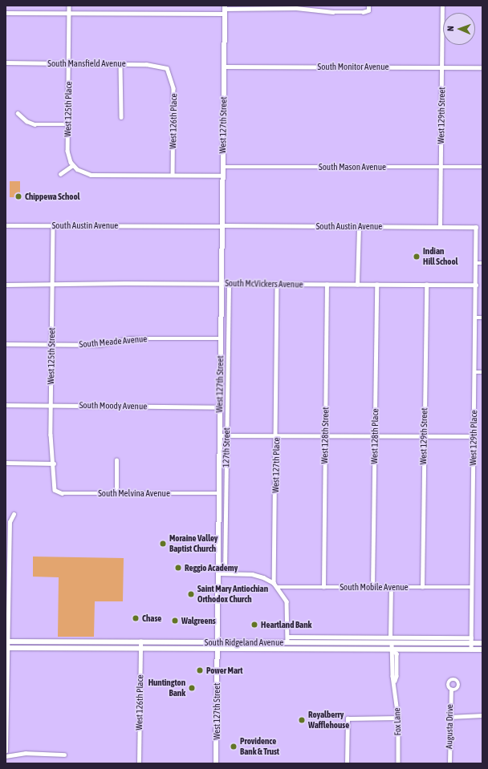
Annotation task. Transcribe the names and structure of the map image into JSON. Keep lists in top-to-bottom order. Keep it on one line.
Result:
{"streets":{"main road":["West 127th Street","South Ridgeland Avenue"],"street":["South Mansfield Avenue","South Monitor Avenue","West 125th Place","West 129th Street","West 126th Place","South Mason Avenue","South Austin Avenue","South McVickers Avenue","South Meade Avenue","West 125th Street","South Moody Avenue","West 128th Street","West 128th Place","West 129th Place","127th Street","West 127th Place","South Melvina Avenue","South Mobile Avenue","Fox Lane","Augusta Drive"]},"crossings":[["South Mansfield Avenue","West 125th Place"],["South Mansfield Avenue","West 126th Place"],["South Monitor Avenue","West 129th Street"],["South Monitor Avenue","West 127th Street"],["West 129th Street","South Mason Avenue"],["West 129th Street","South Austin Avenue"],["West 129th Street","South McVickers Avenue"],["West 129th Street","South Mobile Avenue"],["West 126th Place","South Ridgeland Avenue"],["West 127th Street","South Mason Avenue"],["West 127th Street","South Austin Avenue"],["West 127th Street","South McVickers Avenue"],["West 127th Street","South Meade Avenue"],["West 127th Street","South Moody Avenue"],["West 127th Street","South Melvina Avenue"],["West 127th Street","South Ridgeland Avenue"],["South Austin Avenue","West 125th Street"],["South Austin Avenue","West 129th Place"],["South McVickers Avenue","West 125th Street"],["South McVickers Avenue","West 128th Street"],["South McVickers Avenue","West 128th Place"],["South McVickers Avenue","West 129th Place"],["South McVickers Avenue","127th Street"],["South McVickers Avenue","West 127th Place"],["South Meade Avenue","West 125th Street"],["West 125th Street","South Moody Avenue"],["West 125th Street","South Melvina Avenue"],["West 128th Street","South Mobile Avenue"],["West 128th Place","South Mobile Avenue"],["West 129th Place","South Mobile Avenue"],["West 129th Place","South Ridgeland Avenue"],["South Ridgeland Avenue","Fox Lane"]],"places":["Chippewa School","Indian Hill School","Moraine Valley Baptist Church","Reggio Academy","Saint Mary Antiochian Orthodox Church","Chase","Walgreens","Heartland Bank","Power Mart","Huntington Bank","Royalberry Wafflehouse","Providence Bank & Trust"],"north":"left"}
